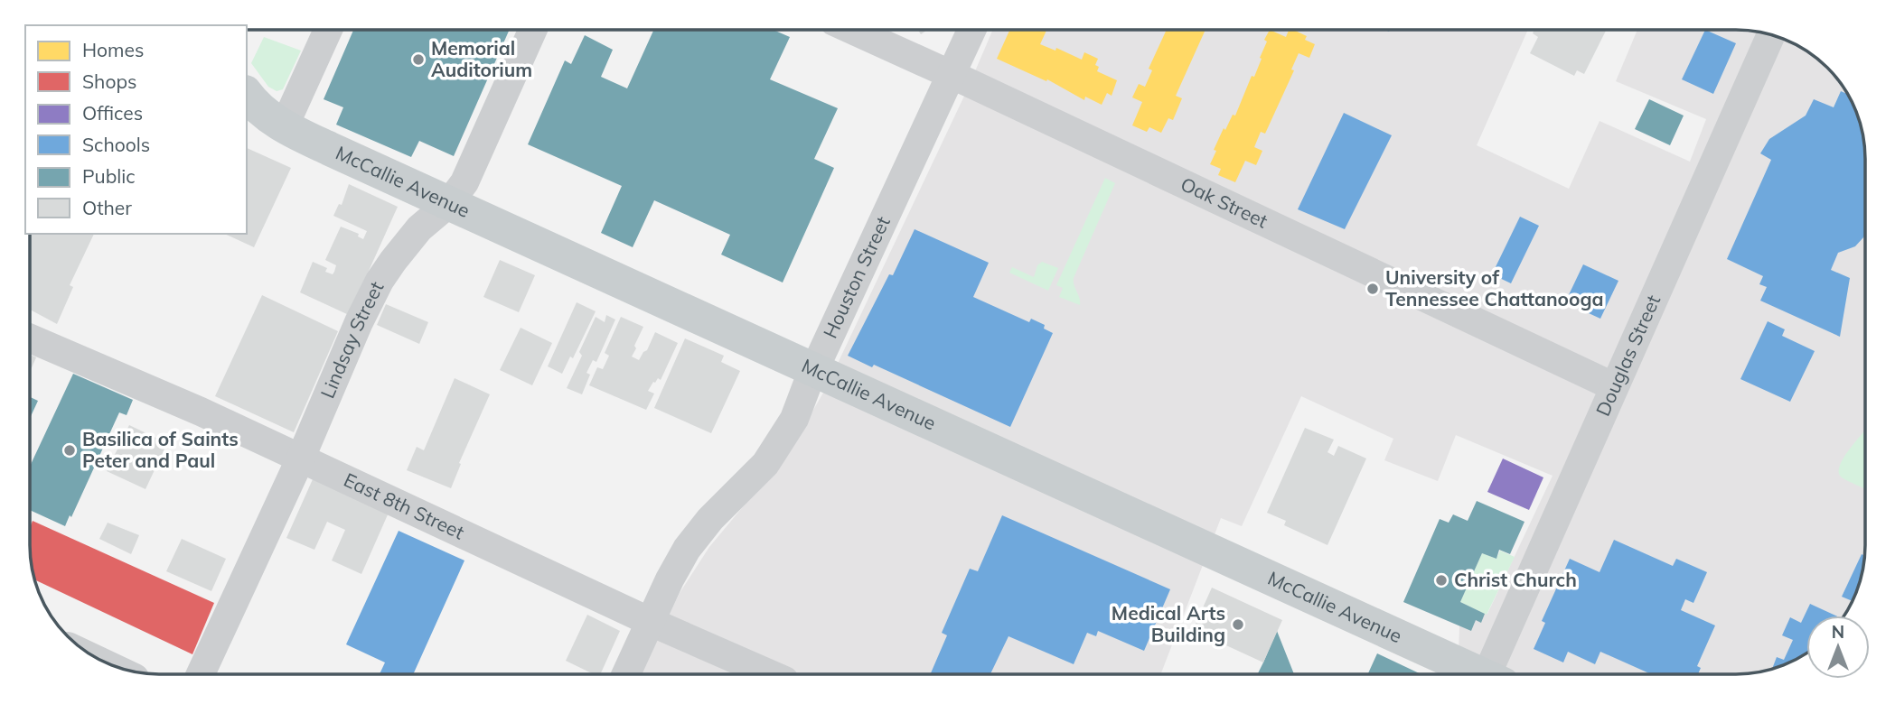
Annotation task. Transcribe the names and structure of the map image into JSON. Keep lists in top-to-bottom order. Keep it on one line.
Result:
{"streets":{"main road":["McCallie Avenue"],"street":["Oak Street","Houston Street","Lindsay Street","Douglas Street","East 8th Street"]},"crossings":[["McCallie Avenue","Houston Street"],["McCallie Avenue","Lindsay Street"],["Oak Street","Houston Street"],["Oak Street","Douglas Street"],["Houston Street","East 8th Street"],["Lindsay Street","East 8th Street"]],"places":["Memorial Auditorium","University of Tennessee Chattanooga","Basilica of Saints Peter and Paul","Christ Church","Medical Arts Building"],"legend":["Homes","Shops","Offices","Schools","Public","Other"],"north":"top"}
